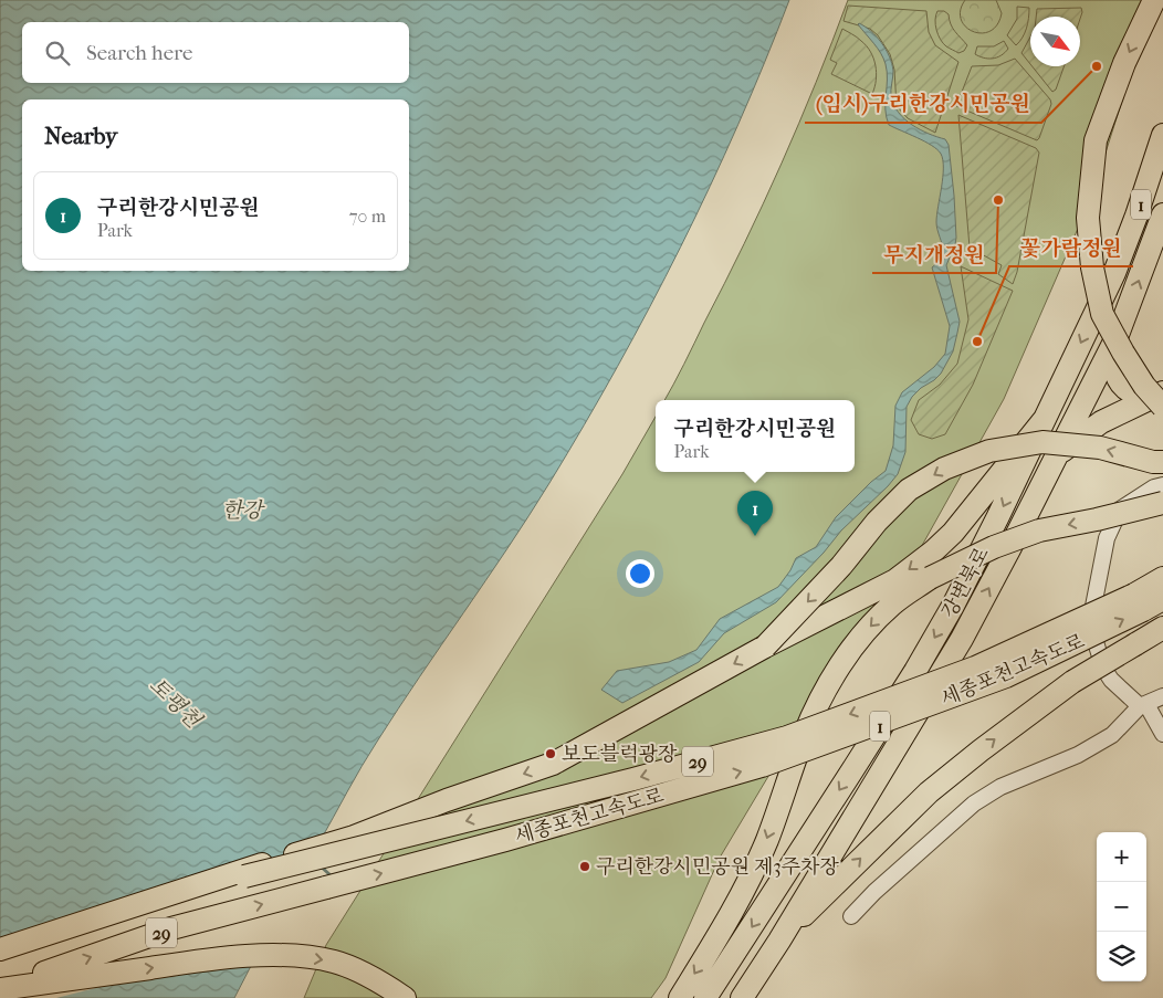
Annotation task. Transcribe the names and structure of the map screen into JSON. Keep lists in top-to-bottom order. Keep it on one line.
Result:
{"streets":{"highway":["1","강변북로","세종포천고속도로","29"]},"water":["한강","토평천"],"places":["(임시)구리한강시민공원","무지개정원","꽃가람정원","보도블럭광장","구리한강시민공원 제3주차장"],"north":"bottom right","page":{"search":"Search here","heading":"Nearby","list":[{"mark":"1","name":"구리한강시민공원","note":"Park","value":"70 m"}],"popup":["구리한강시민공원","Park"],"pins":"1","map_buttons":["+","−"]}}
